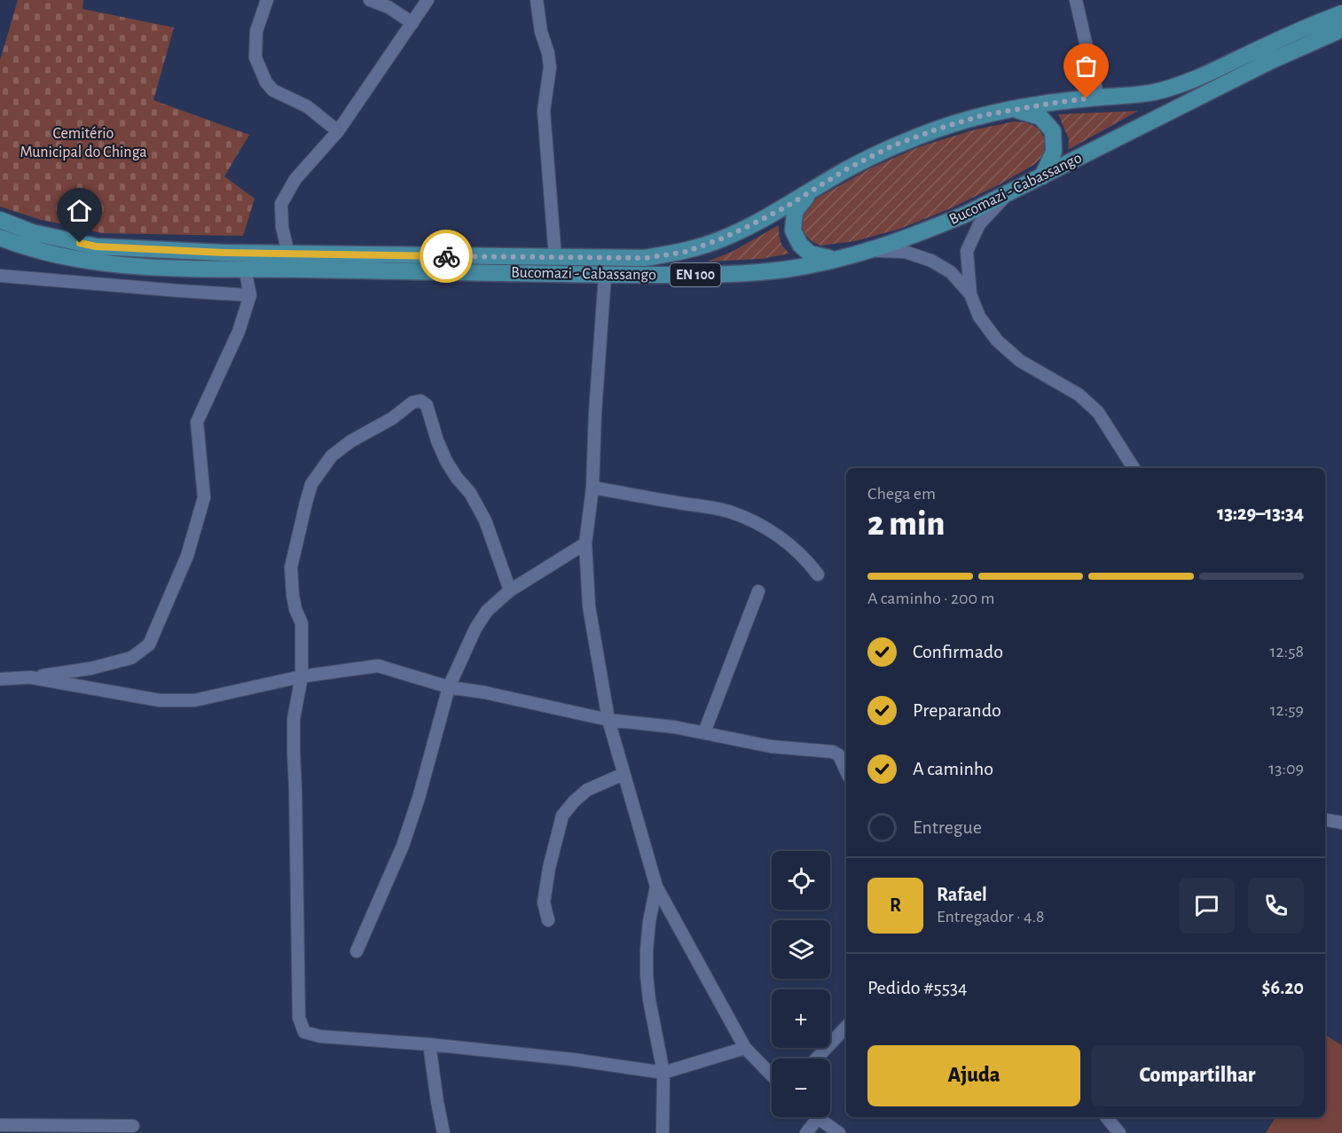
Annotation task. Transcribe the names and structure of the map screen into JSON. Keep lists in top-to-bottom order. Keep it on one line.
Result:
{"streets":{"main road":["Bucomazi - Cabassango","EN 100"]},"parks":["Cemitério Municipal do Chinga"],"page":{"heading":["2 min","Chega em","13:29–13:34"],"panel":["Rafael","Entregador · 4.8","Pedido #5534","$6.20"],"bar":"A caminho · 200 m","list":[["Confirmado","12:58"],["Preparando","12:59"],["A caminho","13:09"],"Entregue"],"map_buttons":["+","−"],"round":"R","buttons":["Ajuda","Compartilhar"]}}
